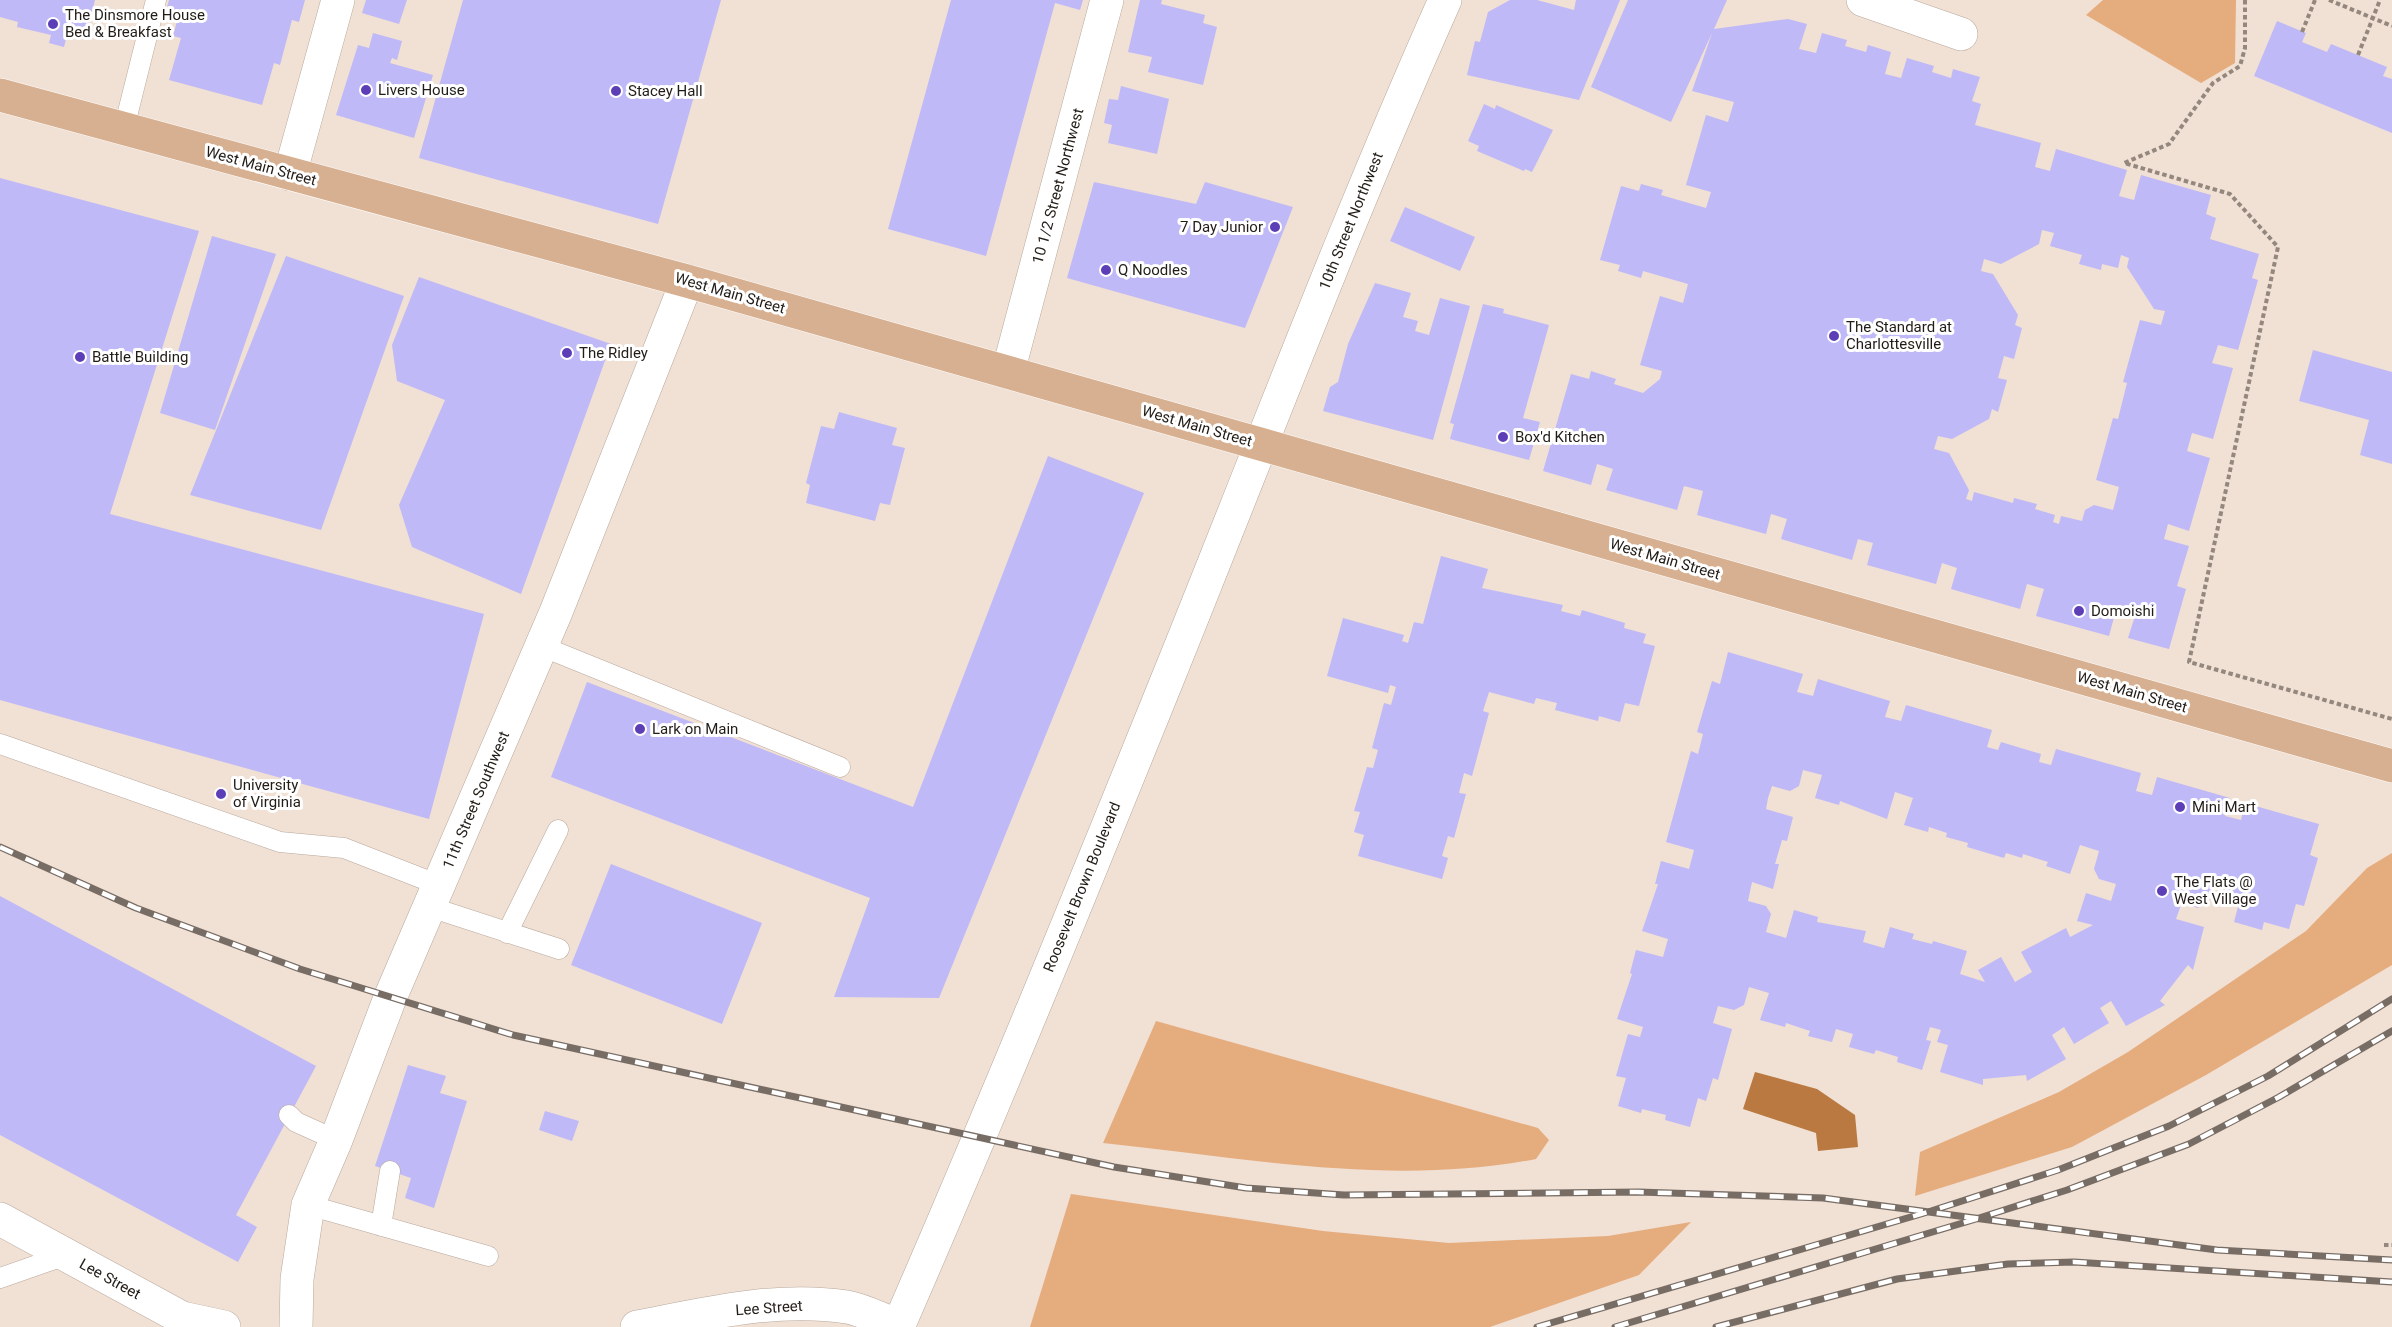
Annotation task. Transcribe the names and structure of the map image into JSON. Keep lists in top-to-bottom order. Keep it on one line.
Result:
{"streets":{"main road":["West Main Street"],"street":["10 1/2 Street Northwest","10th Street Northwest","11th Street Southwest","Roosevelt Brown Boulevard","Lee Street"]},"crossings":[["West Main Street","10 1/2 Street Northwest"],["West Main Street","10th Street Northwest"],["West Main Street","11th Street Southwest"],["West Main Street","Roosevelt Brown Boulevard"],["10th Street Northwest","Roosevelt Brown Boulevard"],["Roosevelt Brown Boulevard","Lee Street"]],"places":["The Dinsmore House Bed & Breakfast","Livers House","Stacey Hall","7 Day Junior","Q Noodles","The Standard at Charlottesville","The Ridley","Battle Building","Box'd Kitchen","Domoishi","Lark on Main","University of Virginia","Mini Mart","The Flats @ West Village"]}
